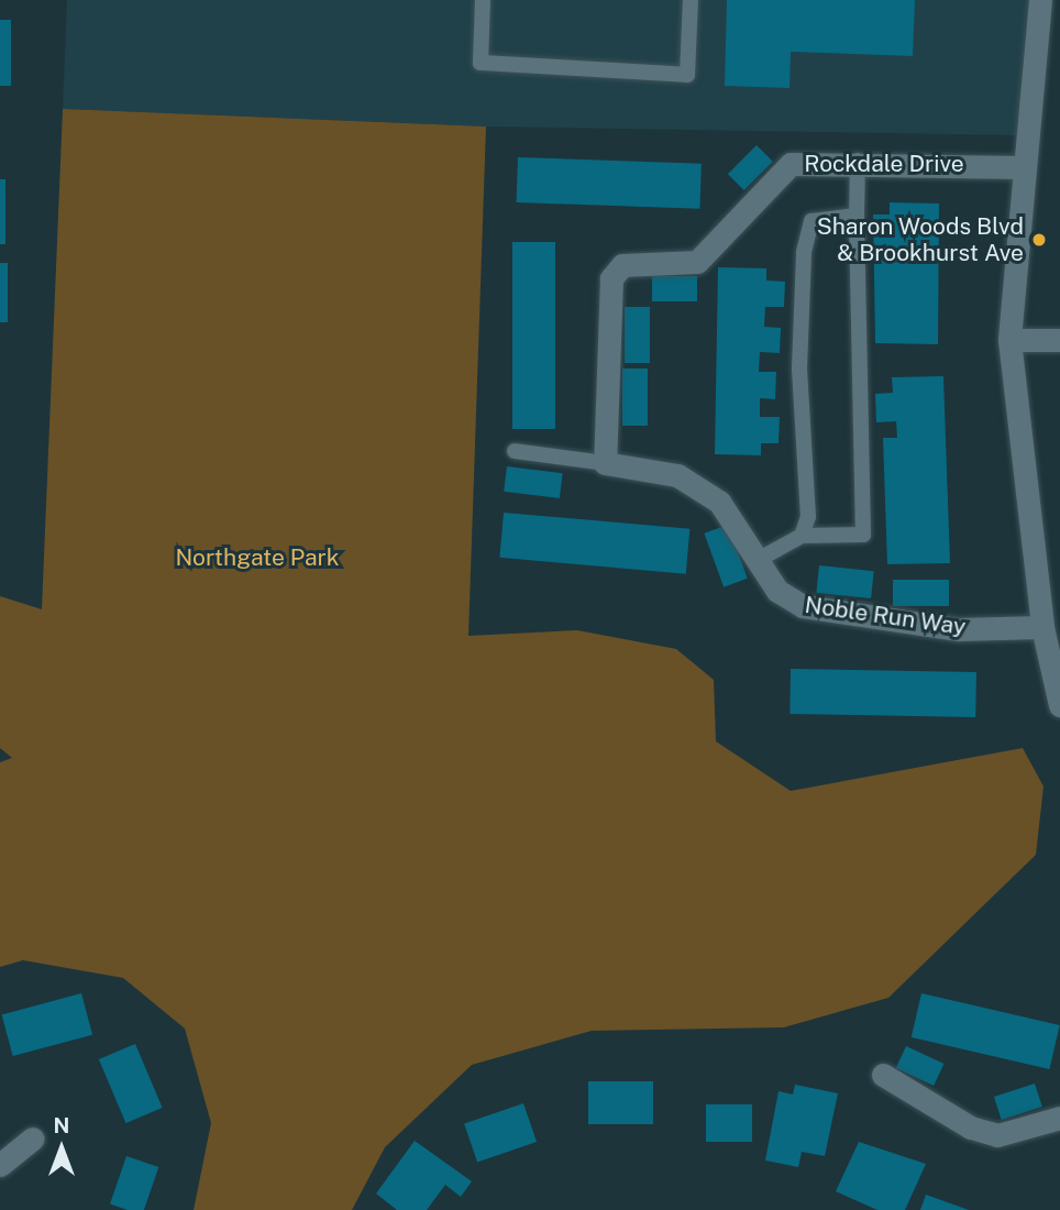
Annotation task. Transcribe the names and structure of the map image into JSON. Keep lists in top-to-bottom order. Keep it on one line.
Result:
{"streets":{"street":["Rockdale Drive","Noble Run Way"]},"crossings":[["Rockdale Drive","Noble Run Way"]],"parks":["Northgate Park"],"places":["Sharon Woods Blvd & Brookhurst Ave"],"north":"top"}
